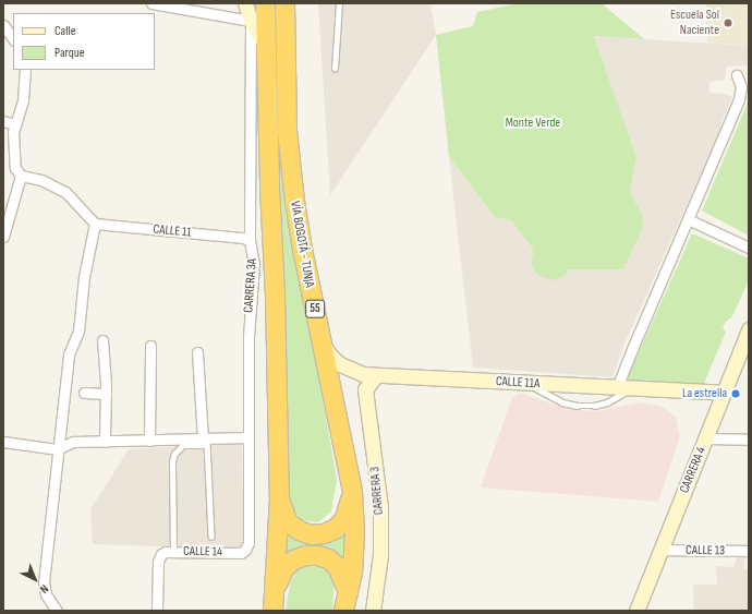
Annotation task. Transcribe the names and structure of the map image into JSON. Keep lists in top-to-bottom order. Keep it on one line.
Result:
{"streets":{"highway":["VÍA BOGOTÁ - TUNJA","55"],"street":["CALLE 11","CARRERA 3A","CALLE 11A","CARRERA 4","CARRERA 3","CALLE 13","CALLE 14"]},"crossings":[["CALLE 11","CARRERA 3A"],["VÍA BOGOTÁ - TUNJA","CARRERA 3A"],["VÍA BOGOTÁ - TUNJA","CALLE 11A"],["CARRERA 3A","CALLE 14"],["CALLE 11A","CARRERA 4"],["CALLE 11A","CARRERA 3"],["CARRERA 4","CALLE 13"]],"parks":["Monte Verde"],"places":["Escuela Sol Naciente","La estrella"],"legend":["Calle","Parque"],"north":"bottom right"}
